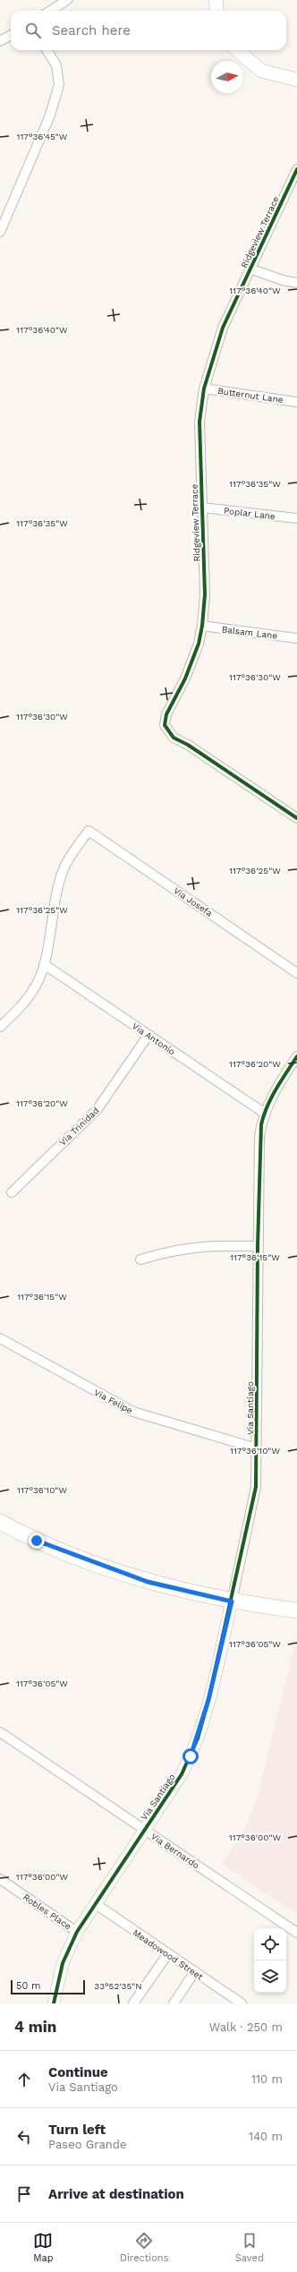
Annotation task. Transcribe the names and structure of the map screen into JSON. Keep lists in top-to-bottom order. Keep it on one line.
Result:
{"streets":{"street":["Ridgeview Terrace","Butternut Lane","Poplar Lane","Balsam Lane","Via Josefa","Via Antonio","Via Trinidad","Via Felipe","Via Santiago","Via Bernardo","Robles Place","Meadowood Street"]},"crossings":[["Ridgeview Terrace","Butternut Lane"],["Ridgeview Terrace","Poplar Lane"],["Ridgeview Terrace","Balsam Lane"],["Via Josefa","Via Antonio"],["Via Antonio","Via Trinidad"],["Via Antonio","Via Santiago"],["Via Felipe","Via Santiago"],["Via Santiago","Via Bernardo"],["Via Santiago","Robles Place"],["Via Santiago","Meadowood Street"]],"scale_bar":"50 m","north":"right","page":{"search":"Search here","scale":"50 m","heading":["4 min","Walk · 250 m"],"list":[["Continue","Via Santiago","110 m"],["Turn left","Paseo Grande","140 m"],"Arrive at destination"],"nav":["Map","Directions","Saved"]},"coordinates":["117°36'45\"W","117°36'40\"W","117°36'35\"W","117°36'30\"W","117°36'25\"W","117°36'20\"W","117°36'15\"W","117°36'10\"W","117°36'05\"W","117°36'00\"W","33°52'35\"N"]}
